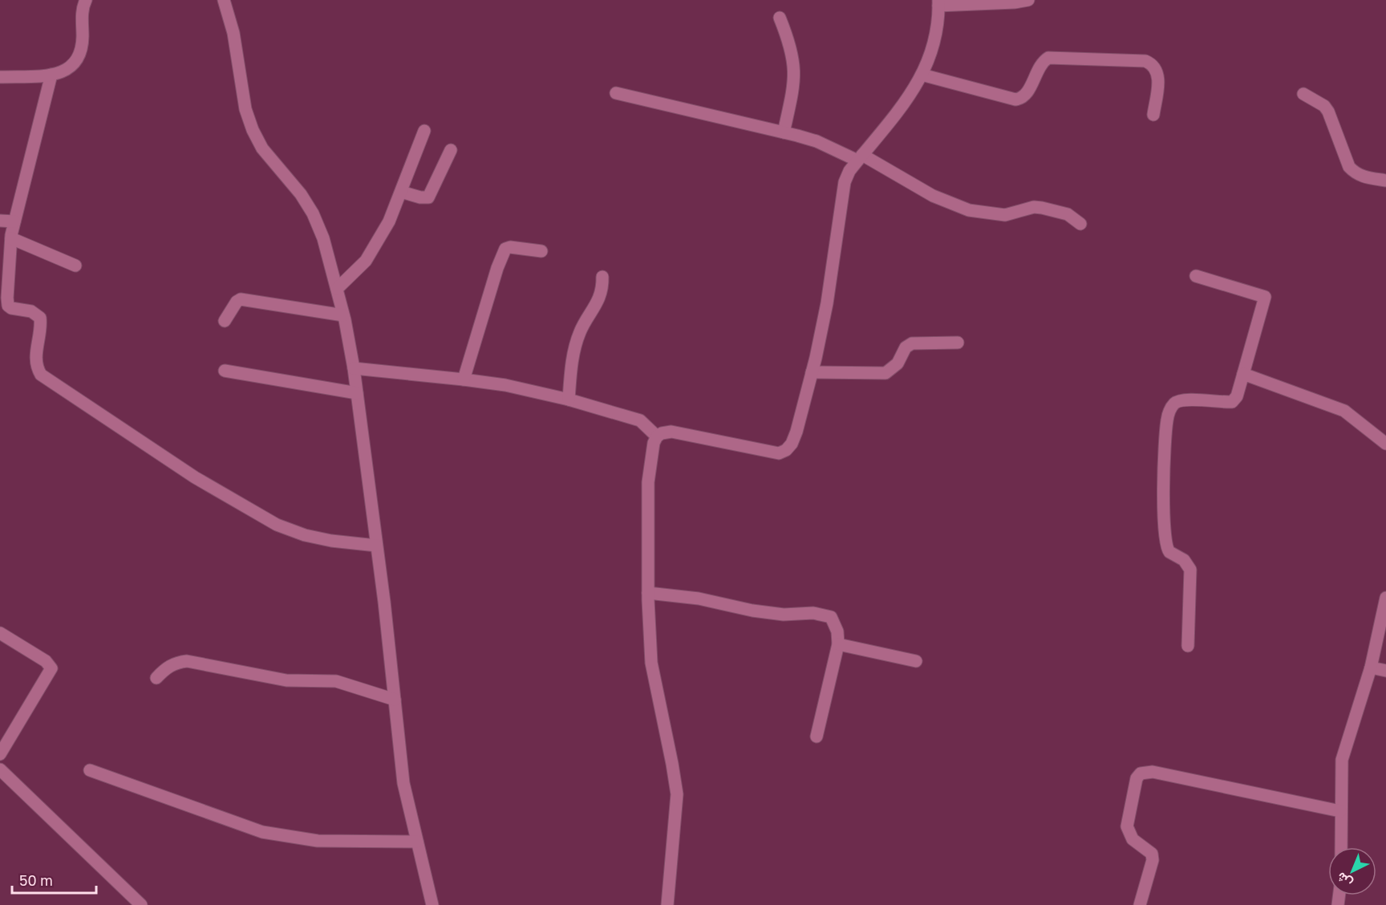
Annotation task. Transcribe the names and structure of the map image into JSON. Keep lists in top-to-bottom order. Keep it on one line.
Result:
{"scale_bar":"50 m","north":"bottom left"}
